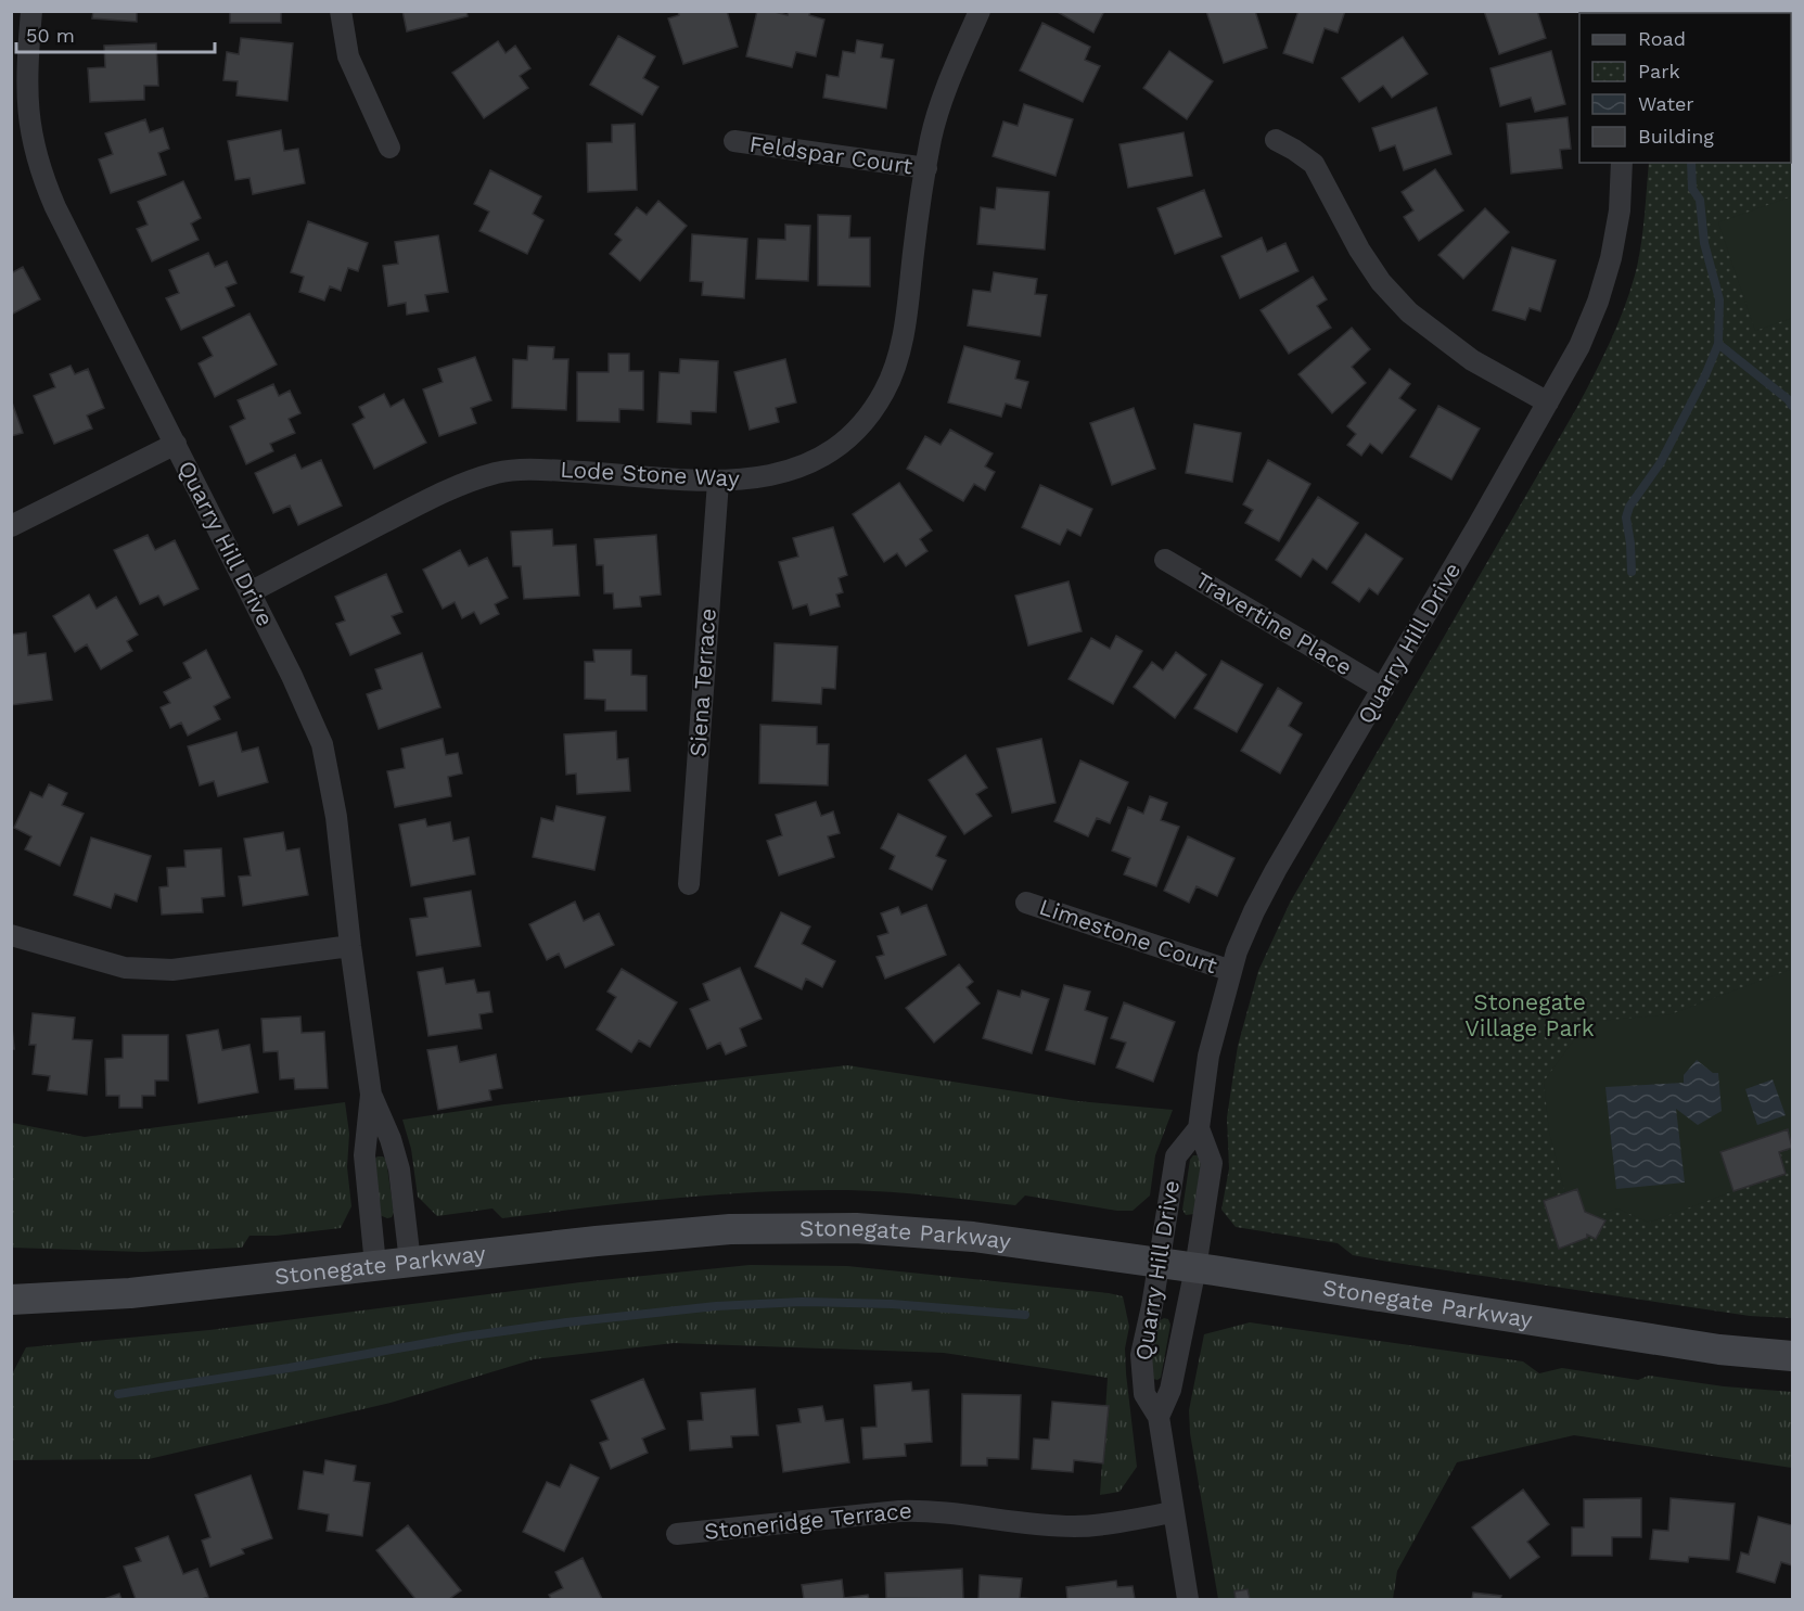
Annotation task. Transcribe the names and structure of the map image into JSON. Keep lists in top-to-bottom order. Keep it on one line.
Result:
{"streets":{"street":["Feldspar Court","Lode Stone Way","Quarry Hill Drive","Travertine Place","Siena Terrace","Limestone Court","Stonegate Parkway","Stoneridge Terrace"]},"crossings":[["Feldspar Court","Lode Stone Way"],["Lode Stone Way","Quarry Hill Drive"],["Lode Stone Way","Siena Terrace"],["Quarry Hill Drive","Travertine Place"],["Quarry Hill Drive","Limestone Court"],["Quarry Hill Drive","Stonegate Parkway"],["Quarry Hill Drive","Stoneridge Terrace"]],"parks":["Stonegate Village Park"],"legend":["Road","Park","Water","Building"],"scale_bar":"50 m"}
